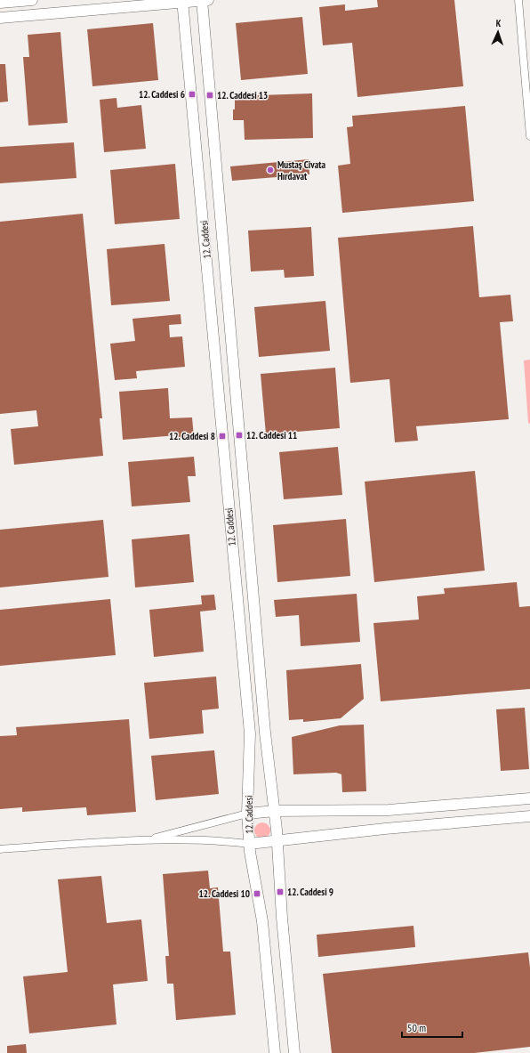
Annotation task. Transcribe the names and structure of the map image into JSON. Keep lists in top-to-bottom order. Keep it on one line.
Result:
{"streets":{"street":["12. Caddesi"]},"places":{"transit":["12. Caddesi 6","12. Caddesi 13","12. Caddesi 11","12. Caddesi 8","12. Caddesi 9","12. Caddesi 10"],"other":["Mustaş Civata Hırdavat"]},"scale_bar":"50 m","north":"top"}
